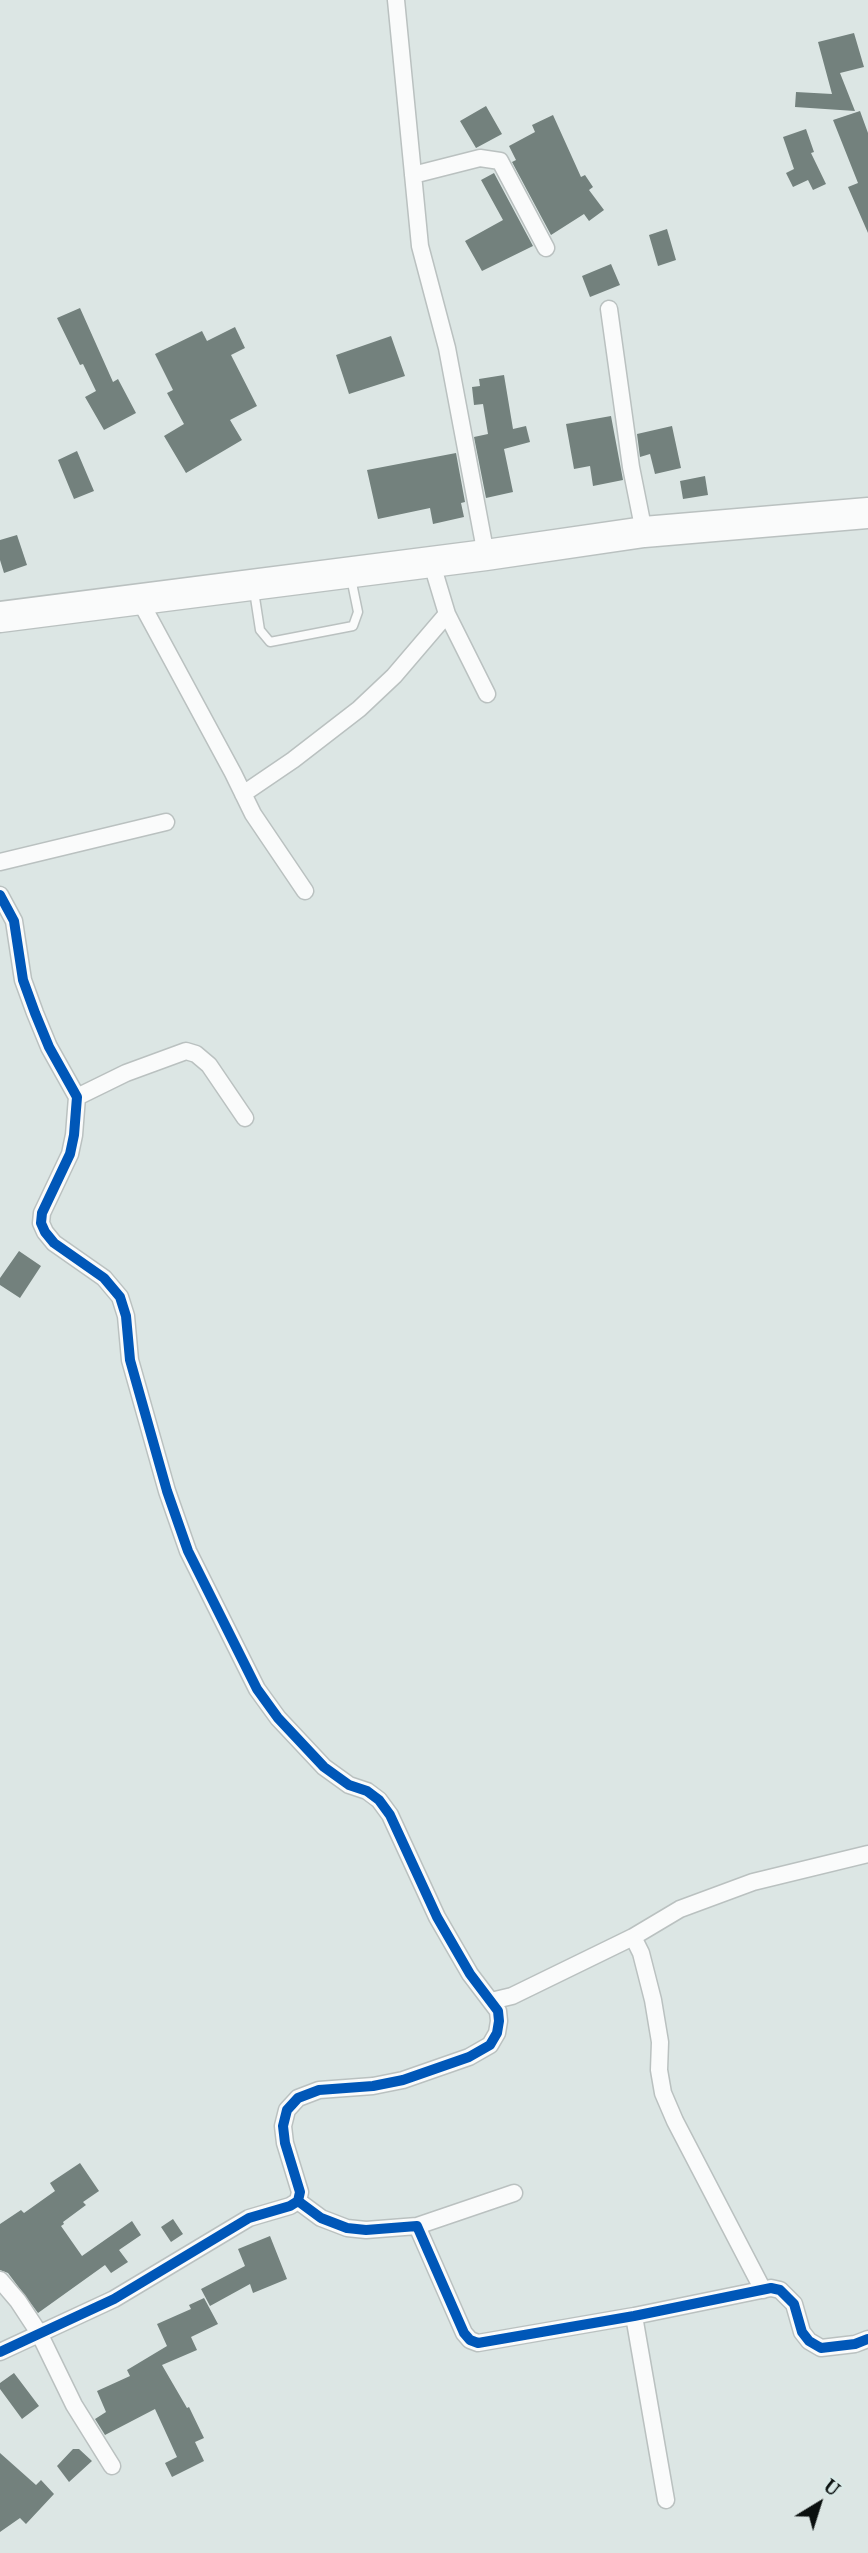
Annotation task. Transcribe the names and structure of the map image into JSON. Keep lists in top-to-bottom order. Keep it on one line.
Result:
{"north":"top right"}
